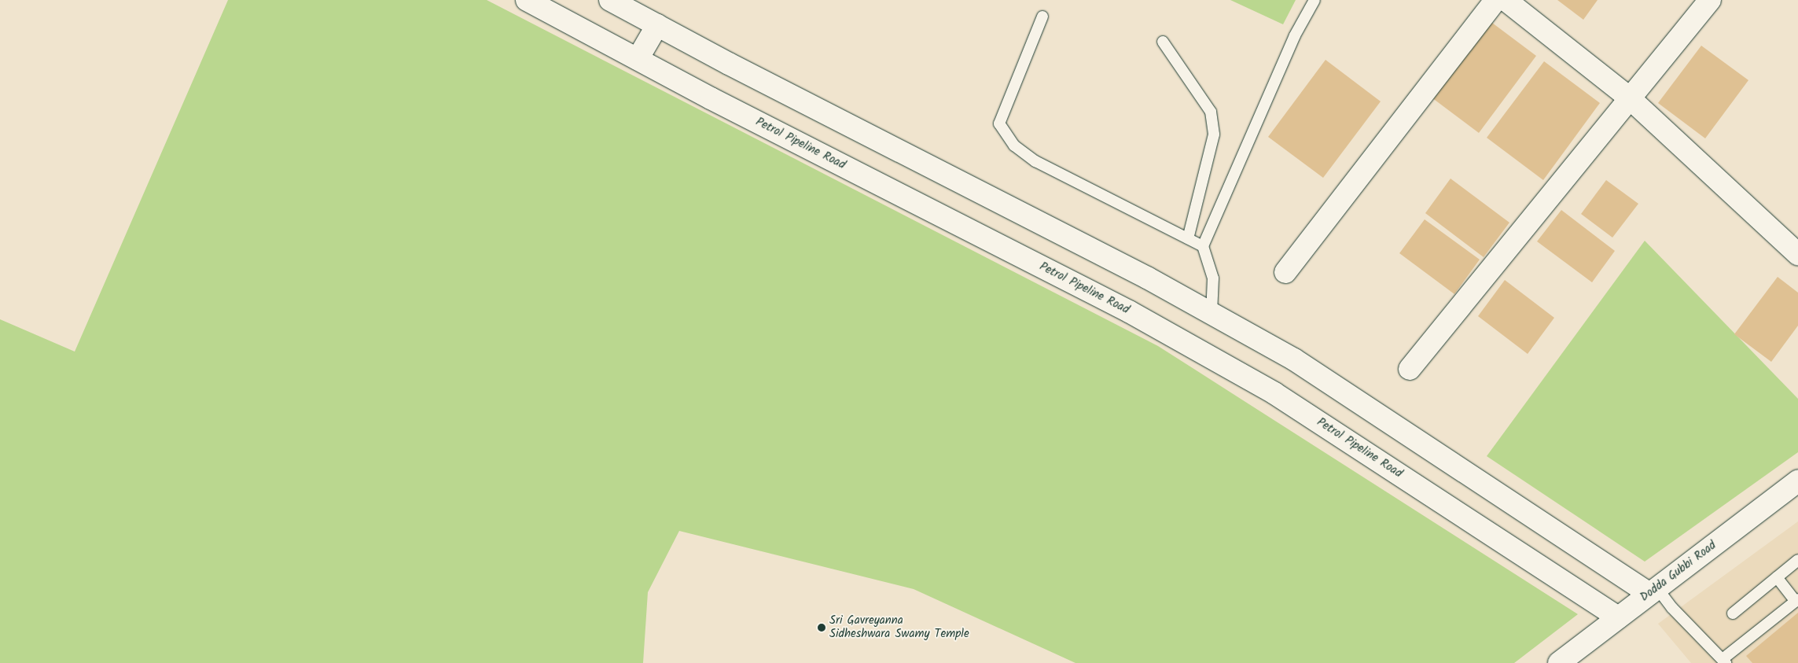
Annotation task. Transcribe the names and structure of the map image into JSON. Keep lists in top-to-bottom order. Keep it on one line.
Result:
{"streets":{"main road":["Petrol Pipeline Road","Dodda Gubbi Road"]},"crossings":[["Petrol Pipeline Road","Dodda Gubbi Road"]],"places":["Sri Gavreyanna Sidheshwara Swamy Temple"]}
